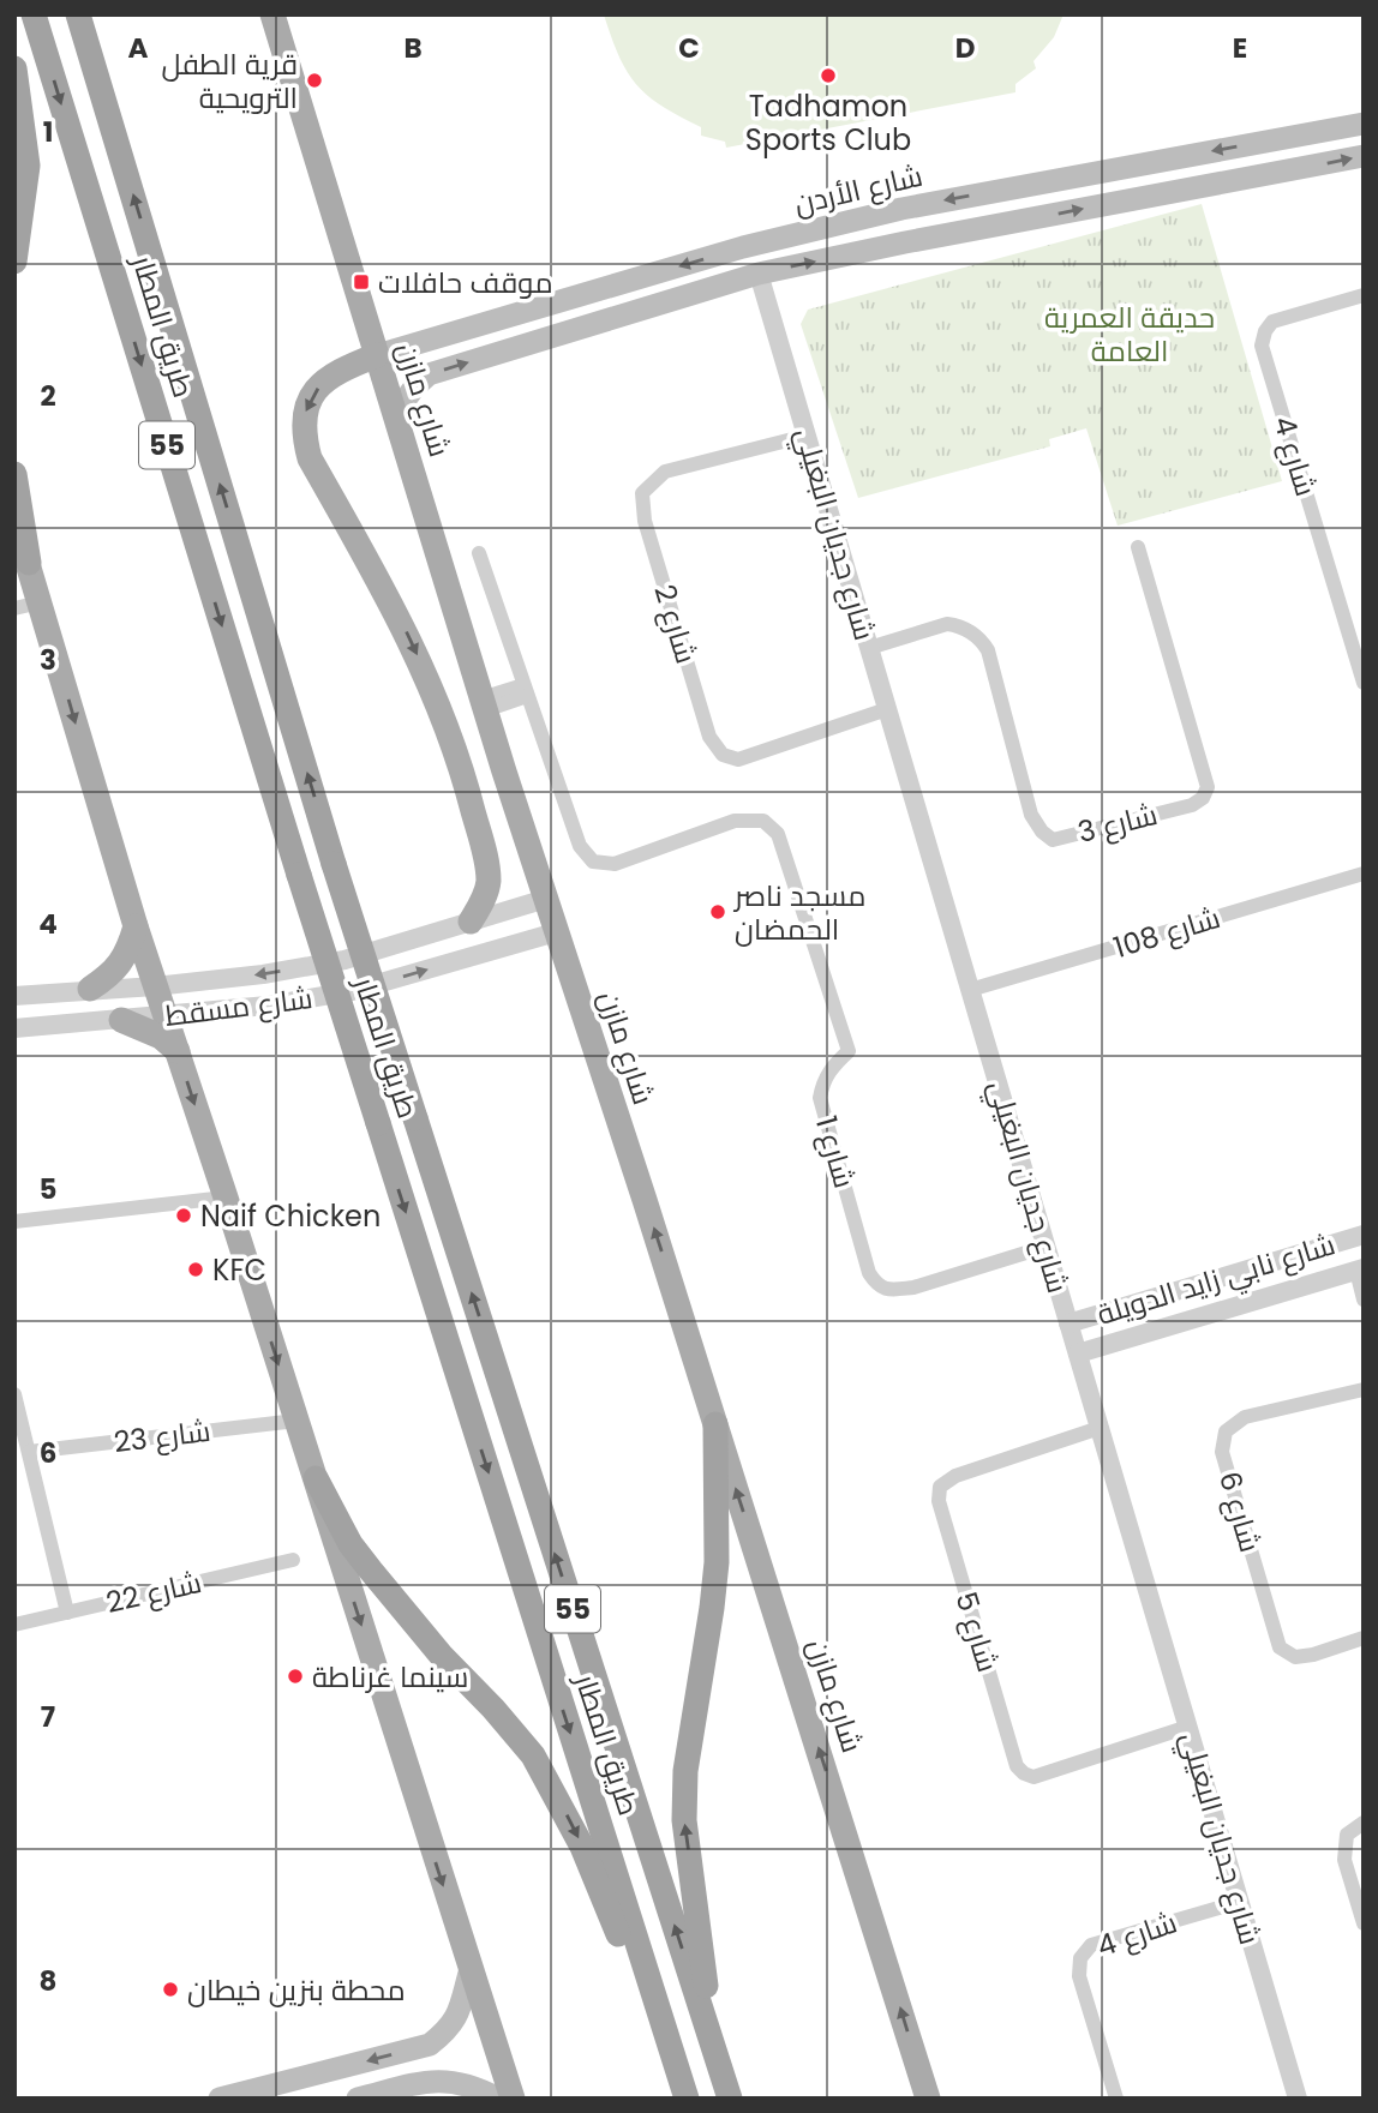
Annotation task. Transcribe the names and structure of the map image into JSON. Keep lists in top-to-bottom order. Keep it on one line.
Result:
{"streets":{"highway":["طريق المطار","55"],"main road":["شارع الأردن","شارع مازن"],"street":["شارع 4","شارع جديان البغيلي","شارع 2","شارع 3","شارع 108","شارع مسقط","شارع 1","شارع نابي زايد الدويلة","شارع 23","شارع 6","شارع 22","شارع 5"]},"crossings":[["شارع الأردن","شارع مازن"],["شارع الأردن","شارع جديان البغيلي"],["شارع مازن","شارع مسقط"],["شارع 4","شارع جديان البغيلي"],["شارع جديان البغيلي","شارع 2"],["شارع جديان البغيلي","شارع 3"],["شارع جديان البغيلي","شارع 108"],["شارع جديان البغيلي","شارع 1"],["شارع جديان البغيلي","شارع نابي زايد الدويلة"],["شارع جديان البغيلي","شارع 5"]],"one_way":["شارع مازن"],"parks":["حديقة العمرية العامة"],"places":{"other":["Tadhamon Sports Club","قرية الطفل الترويحية","مسجد ناصر الحمضان","Naif Chicken","KFC","سينما غرناطة","محطة بنزين خيطان"],"transit":["موقف حافلات"]},"grid":{"columns":["A","B","C","D","E"],"rows":["1","2","3","4","5","6","7","8"]}}
